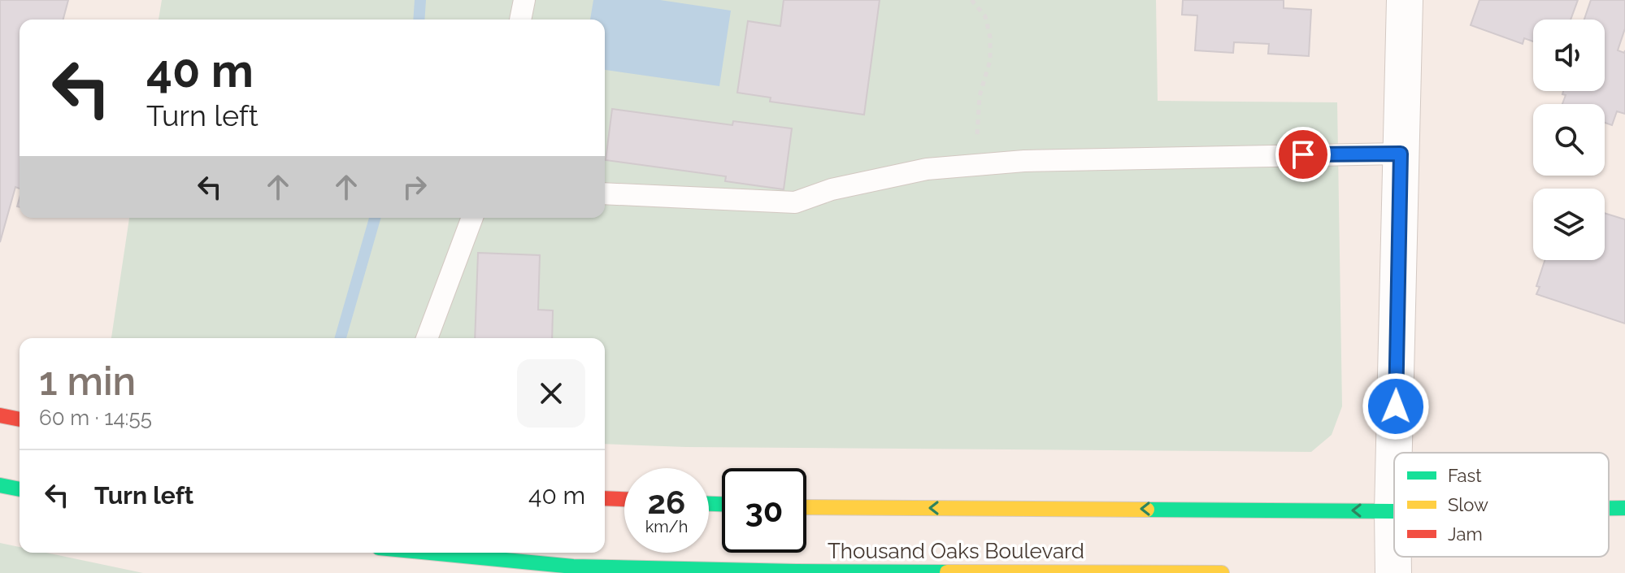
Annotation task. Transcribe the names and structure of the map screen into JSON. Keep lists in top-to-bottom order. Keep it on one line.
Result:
{"streets":{"main road":["Thousand Oaks Boulevard"]},"legend":["Fast","Slow","Jam"],"page":{"turn":["40 m","Turn left"],"heading":["1 min","60 m · 14:55"],"list":[{"name":"Turn left","value":"40 m"}],"speed":"26 km/h","limit":"30"}}
